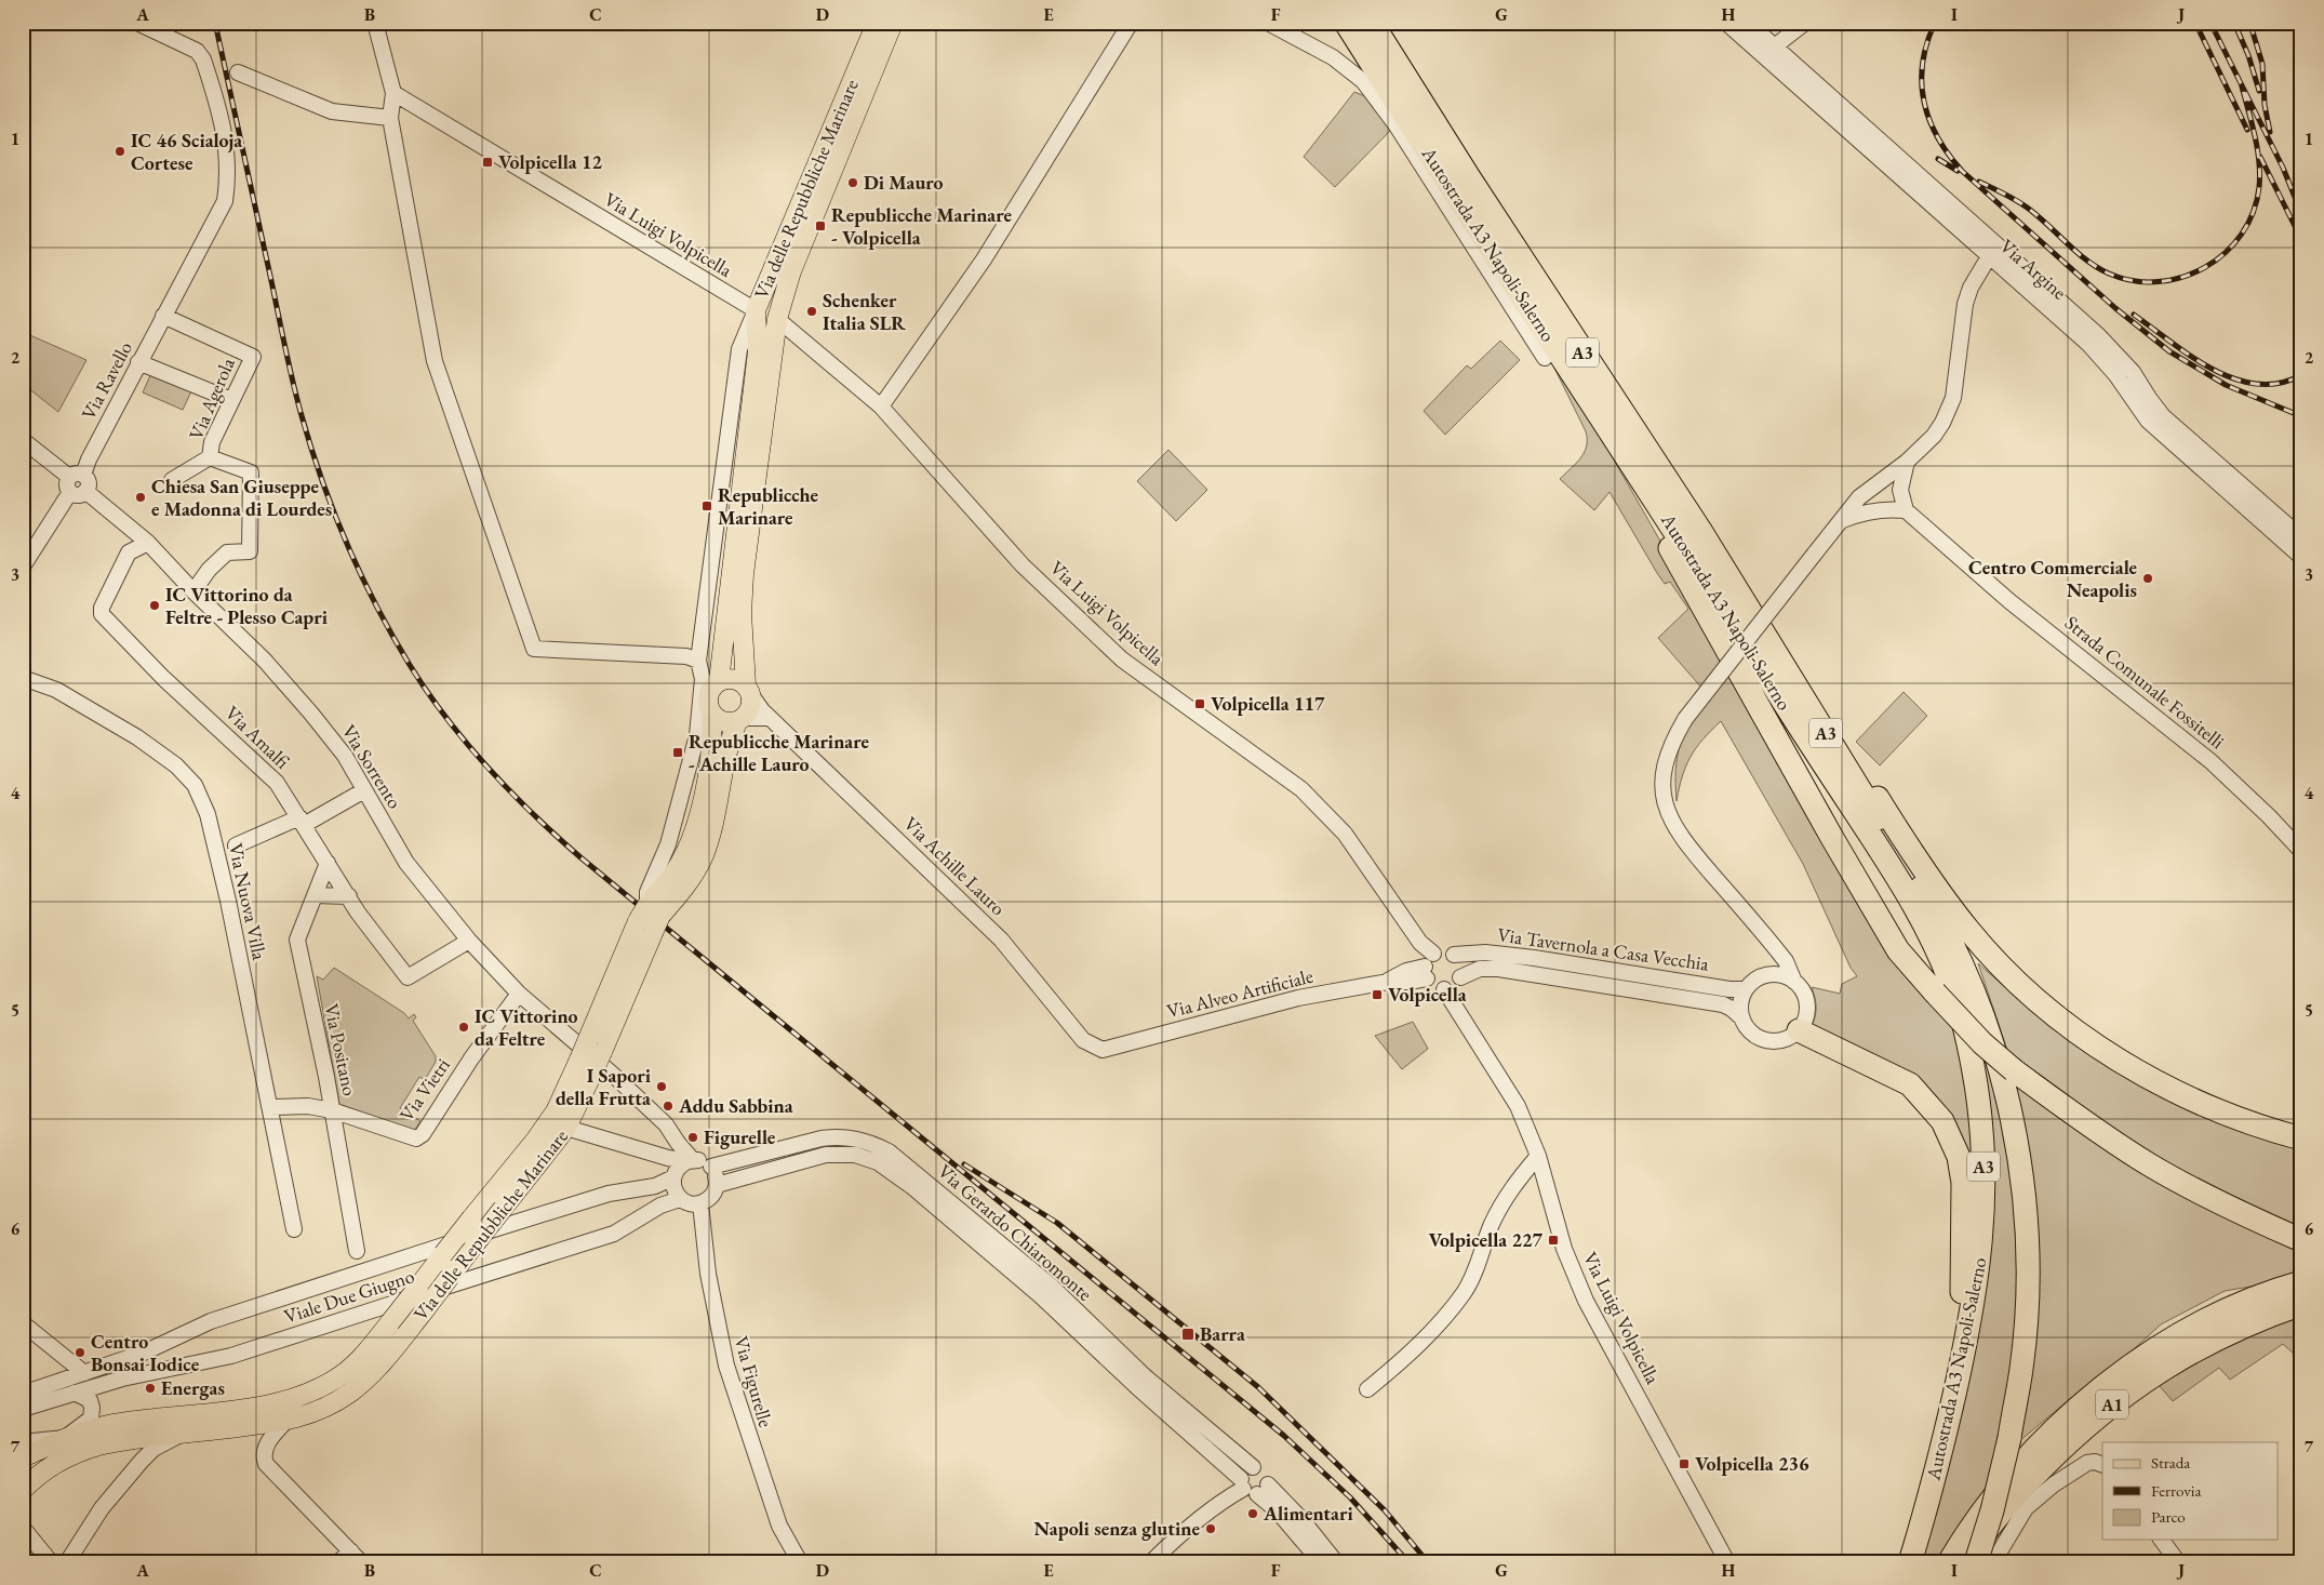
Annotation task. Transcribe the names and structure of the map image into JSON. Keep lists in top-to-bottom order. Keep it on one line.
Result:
{"streets":{"highway":["Autostrada A3 Napoli-Salerno","A3","A1"],"main road":["Via delle Repubbliche Marinare"],"street":["Via Luigi Volpicella","Via Argine","Via Ravello","Via Agerola","Strada Comunale Fossitelli","Via Amalfi","Via Sorrento","Via Achille Lauro","Via Nuova Villa","Via Tavernola a Casa Vecchia","Via Alveo Artificiale","Via Positano","Via Vietri","Via Gerardo Chiaromonte","Viale Due Giugno","Via Figurelle"]},"crossings":[["Via delle Repubbliche Marinare","Via Luigi Volpicella"],["Via delle Repubbliche Marinare","Via Sorrento"],["Via delle Repubbliche Marinare","Via Achille Lauro"],["Via Luigi Volpicella","Via Tavernola a Casa Vecchia"],["Via Luigi Volpicella","Via Alveo Artificiale"],["Via Ravello","Via Agerola"],["Via Amalfi","Via Sorrento"],["Via Amalfi","Via Positano"],["Via Sorrento","Via Vietri"],["Via Achille Lauro","Via Alveo Artificiale"],["Via Tavernola a Casa Vecchia","Via Alveo Artificiale"],["Via Positano","Via Vietri"],["Via Gerardo Chiaromonte","Viale Due Giugno"],["Via Gerardo Chiaromonte","Via Figurelle"],["Viale Due Giugno","Via Figurelle"]],"places":{"other":["IC 46 Scialoja Cortese","Di Mauro","Schenker Italia SLR","Chiesa San Giuseppe e Madonna di Lourdes","Centro Commerciale Neapolis","IC Vittorino da Feltre - Plesso Capri","IC Vittorino da Feltre","I Sapori della Frutta","Addu Sabbina","Figurelle","Centro Bonsai Iodice","Energas","Alimentari","Napoli senza glutine"],"transit":["Volpicella 12","Republicche Marinare - Volpicella","Republicche Marinare","Volpicella 117","Republicche Marinare - Achille Lauro","Volpicella","Volpicella 227","Barra","Volpicella 236"]},"legend":["Strada","Ferrovia","Parco"],"grid":{"columns":["A","B","C","D","E","F","G","H","I","J"],"rows":["1","2","3","4","5","6","7"]}}
